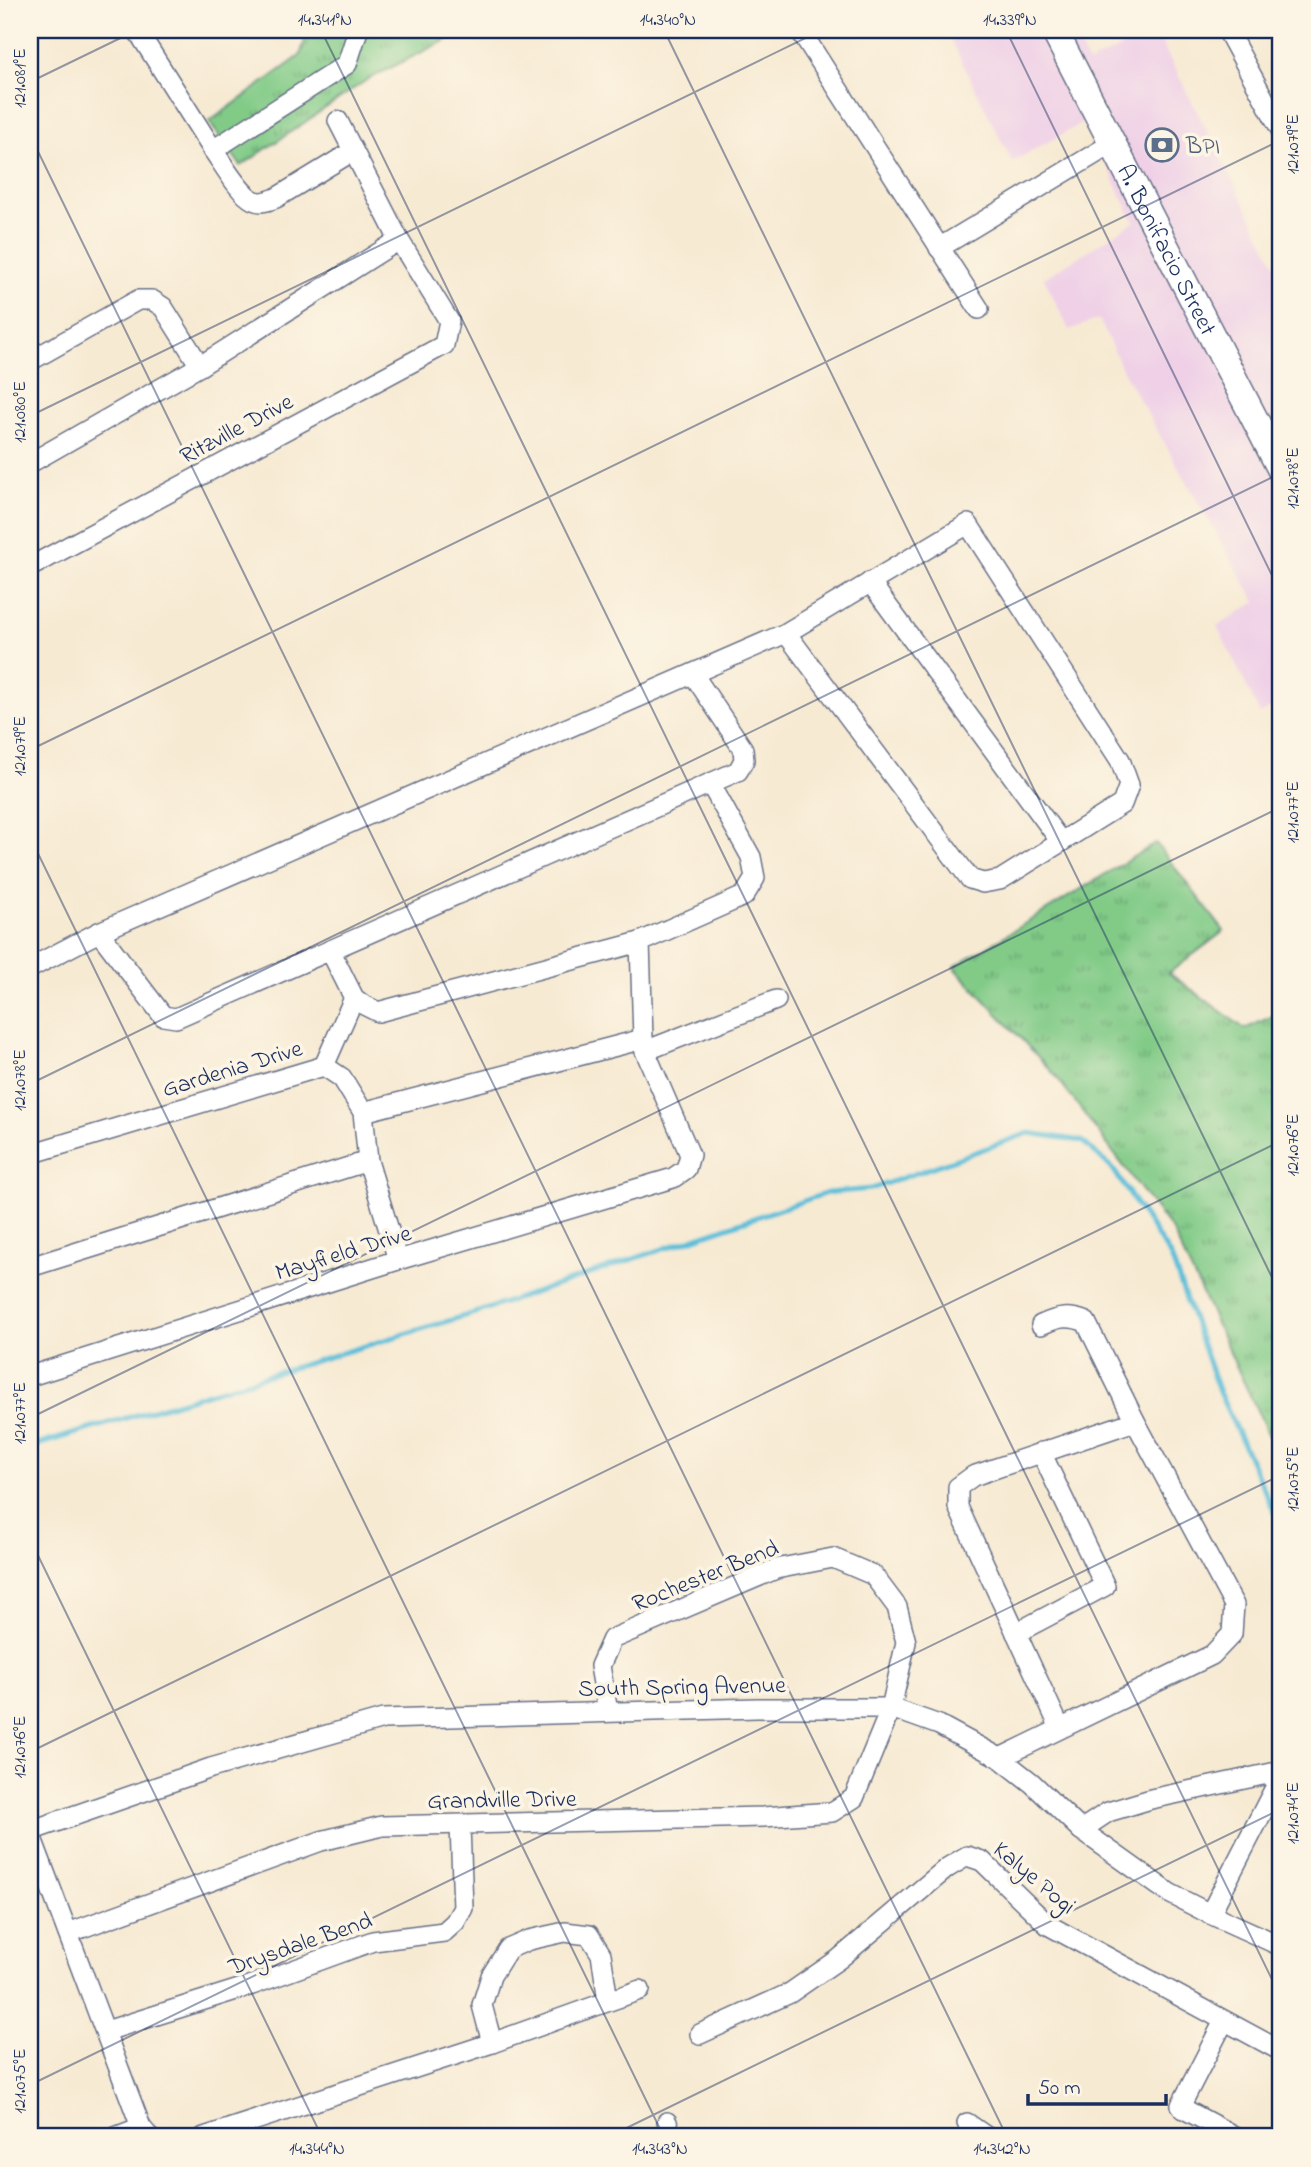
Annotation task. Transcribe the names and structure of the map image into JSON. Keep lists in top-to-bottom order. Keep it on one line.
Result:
{"streets":{"main road":["A. Bonifacio Street"],"street":["Ritzville Drive","Gardenia Drive","Mayfield Drive","Rochester Bend","South Spring Avenue","Grandville Drive","Kalye Pogi","Drysdale Bend"]},"crossings":[["Gardenia Drive","Mayfield Drive"],["Rochester Bend","South Spring Avenue"],["Rochester Bend","Grandville Drive"],["South Spring Avenue","Grandville Drive"],["Grandville Drive","Drysdale Bend"]],"places":{"bank":["BPI"]},"scale_bar":"50 m","coordinates":["14.341°N","14.340°N","14.339°N","121.081°E","121.079°E","121.080°E","121.078°E","121.077°E","121.076°E","121.075°E","121.074°E","14.344°N","14.343°N","14.342°N"]}
